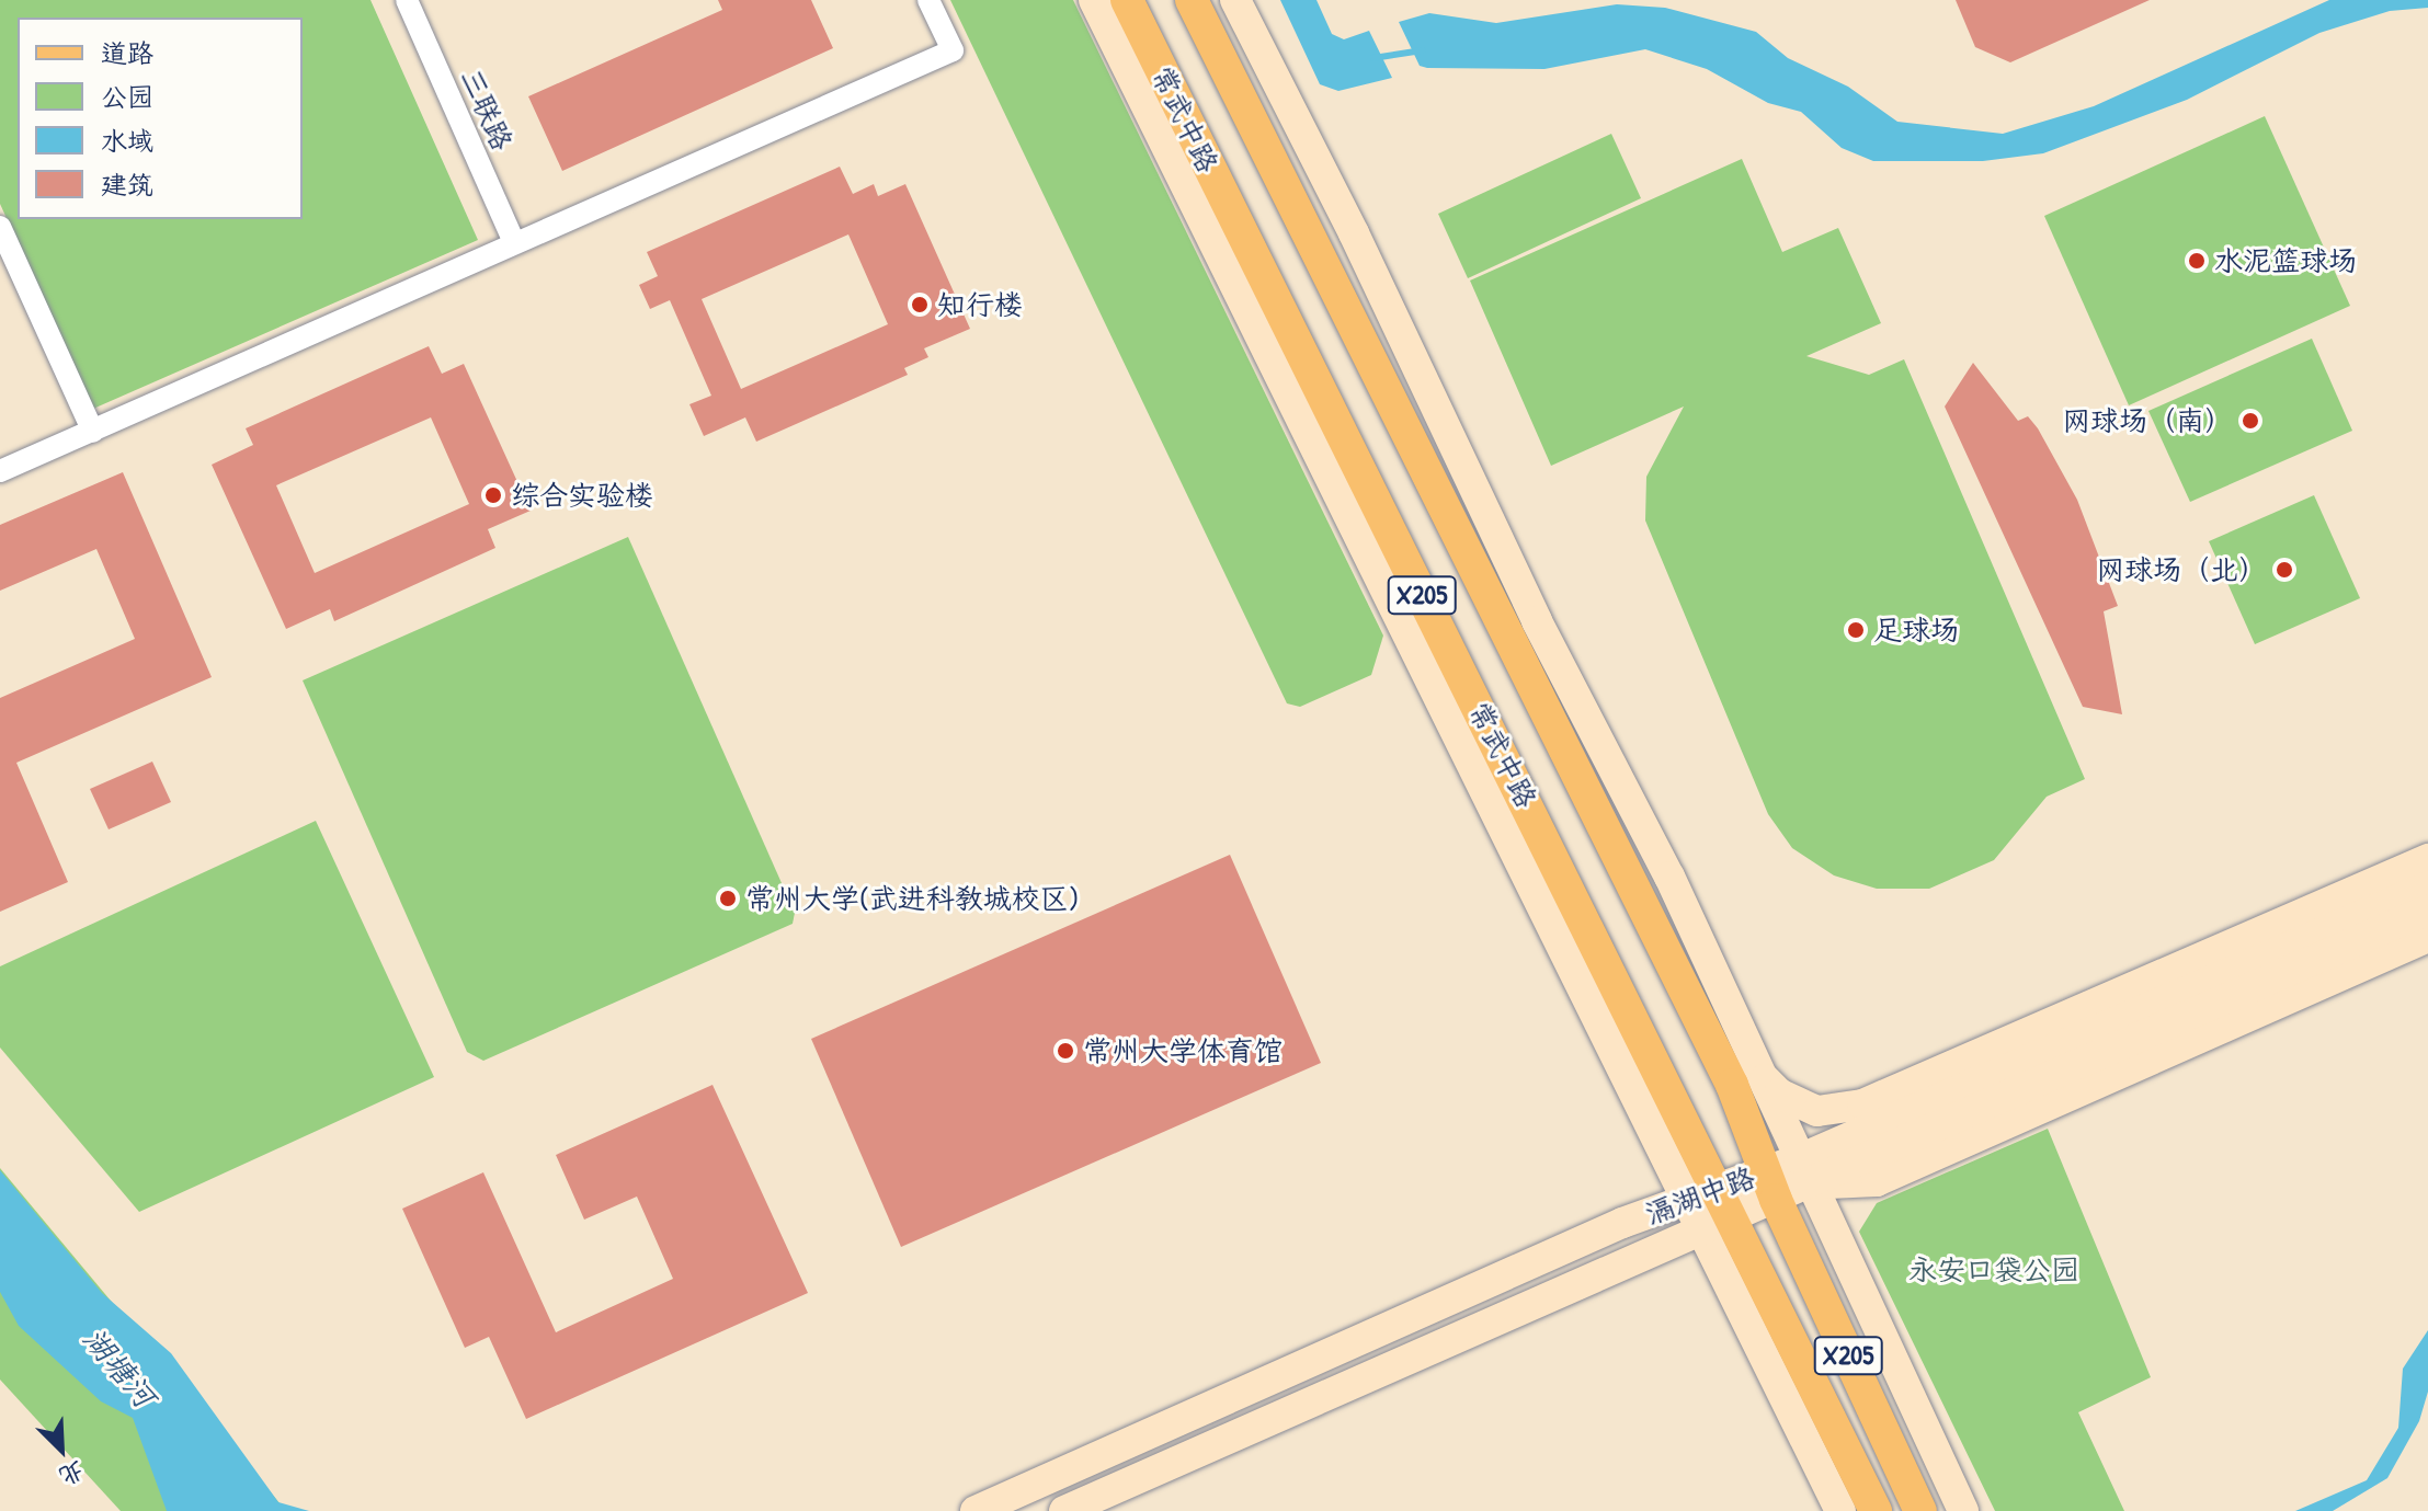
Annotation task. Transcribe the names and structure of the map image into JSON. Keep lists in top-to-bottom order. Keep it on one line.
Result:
{"streets":{"main road":["常武中路","X205"],"street":["三联路","滆湖中路"]},"crossings":[["常武中路","滆湖中路"]],"water":["湖塘河"],"parks":["永安口袋公园"],"places":["水泥篮球场","知行楼","网球场（南）","综合实验楼","网球场（北）","足球场","常州大学(武进科教城校区)","常州大学体育馆"],"legend":["道路","公园","水域","建筑"],"north":"bottom right"}
